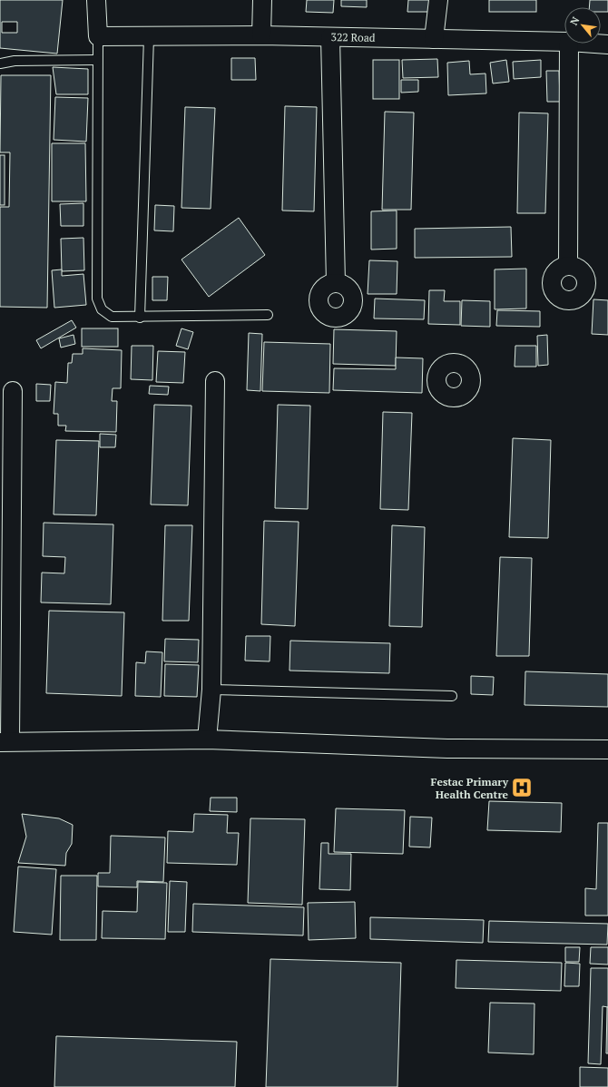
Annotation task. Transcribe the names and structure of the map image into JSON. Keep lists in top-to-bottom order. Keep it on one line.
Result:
{"streets":{"street":["322 Road"]},"places":{"hospital":["Festac Primary Health Centre"]},"north":"top left"}
